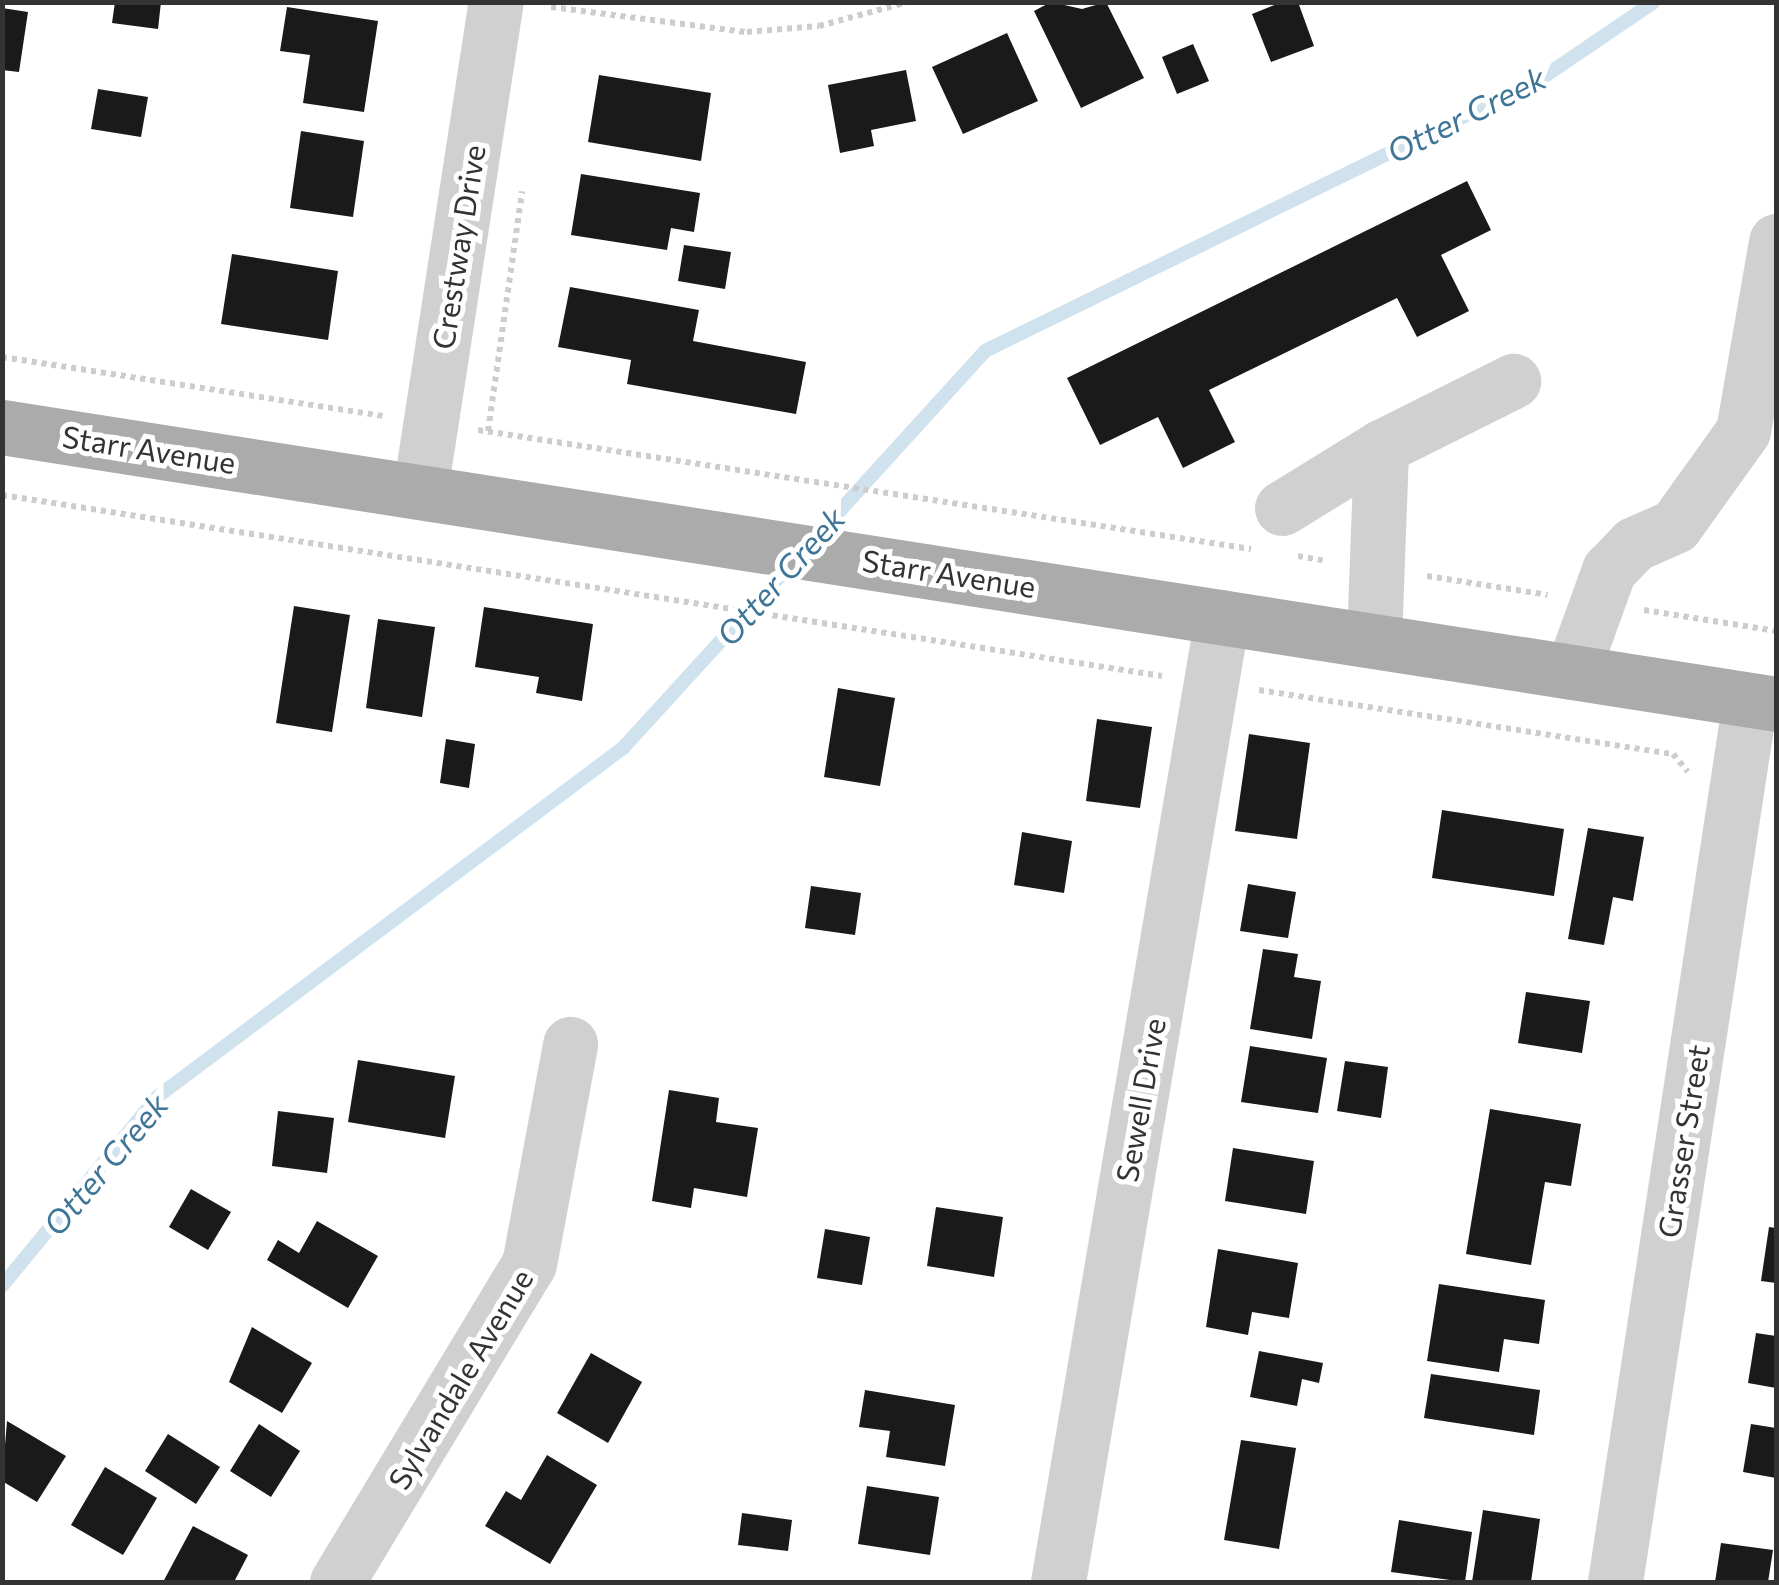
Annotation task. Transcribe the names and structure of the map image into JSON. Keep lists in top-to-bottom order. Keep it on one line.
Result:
{"streets":{"main road":["Starr Avenue"],"street":["Crestway Drive","Sewell Drive","Grasser Street","Sylvandale Avenue"]},"crossings":[["Crestway Drive","Starr Avenue"],["Starr Avenue","Sewell Drive"],["Starr Avenue","Grasser Street"]],"water":["Otter Creek"]}
